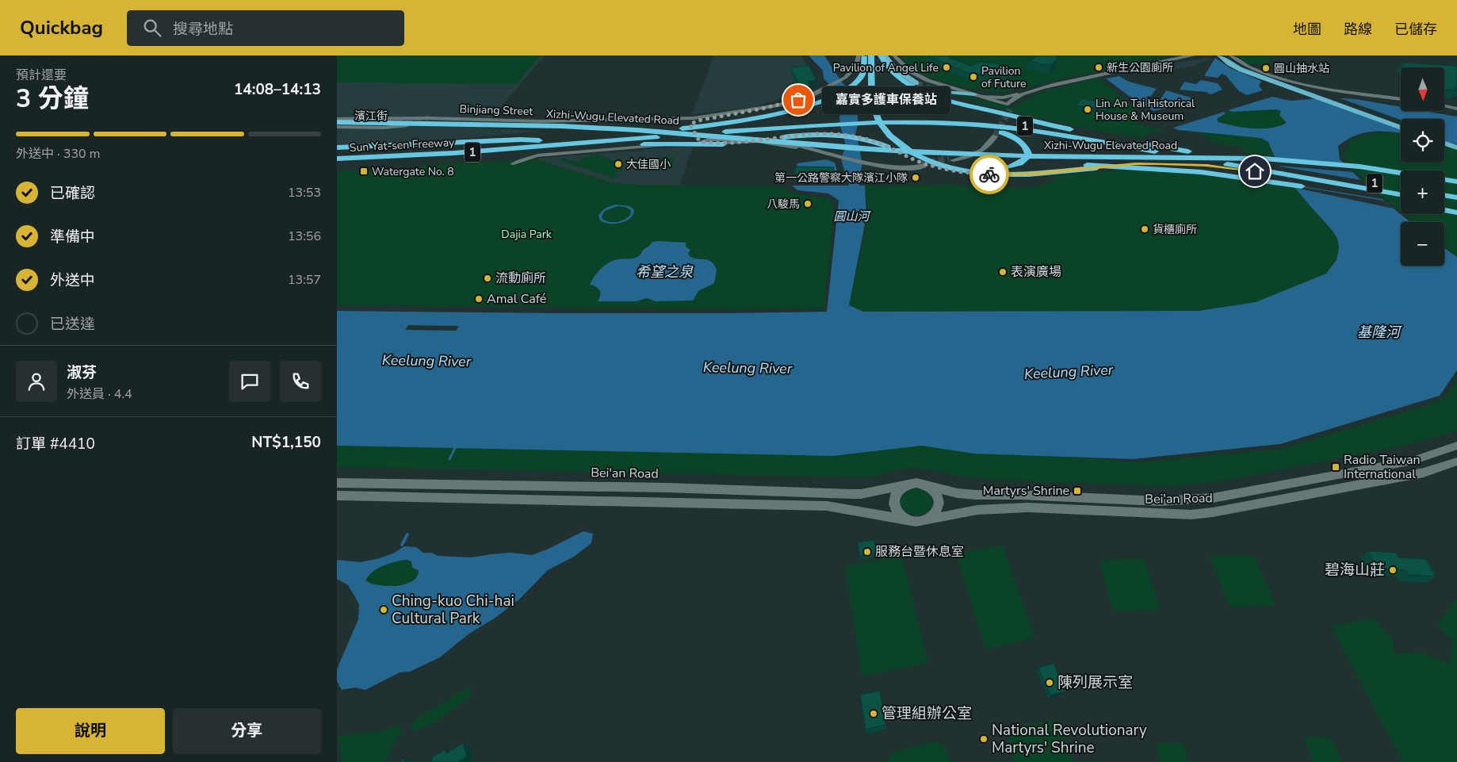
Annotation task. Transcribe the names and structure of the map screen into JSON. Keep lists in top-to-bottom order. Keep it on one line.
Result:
{"streets":{"highway":["Xizhi-Wugu Elevated Road","1","Sun Yat-sen Freeway"],"main road":["Binjiang Street","濱江街","Bei'an Road"]},"crossings":[["Binjiang Street","濱江街"],["Binjiang Street","Xizhi-Wugu Elevated Road"],["濱江街","Xizhi-Wugu Elevated Road"],["1","Sun Yat-sen Freeway"]],"water":["圓山河","希望之泉","基隆河","Keelung River"],"parks":["Dajia Park"],"places":{"other":["Pavilion of Angel Life","新生公園廁所","圓山抽水站","Pavilion of Future","嘉實多護車保養站","Lin An Tai Historical House & Museum","大佳國小","第一公路警察大隊濱江小隊","八駿馬","貨櫃廁所","表演廣場","流動廁所","Amal Café","服務台暨休息室","碧海山莊","Ching-kuo Chi-hai Cultural Park","陳列展示室","管理組辦公室","National Revolutionary Martyrs' Shrine"],"transit":["Watergate No. 8","Radio Taiwan International","Martyrs' Shrine"]},"north":"bottom","page":{"header":"Quickbag","search":"搜尋地點","nav":["地圖","路線","已儲存"],"heading":["3 分鐘","預計還要","14:08–14:13"],"panel":["淑芬","外送員 · 4.4","訂單 #4410","NT$1,150"],"map_buttons":["+","−"],"bubble":"嘉實多護車保養站","bar":"外送中 · 330 m","list":[["已確認","13:53"],["準備中","13:56"],["外送中","13:57"],"已送達"],"buttons":["說明","分享"]}}
